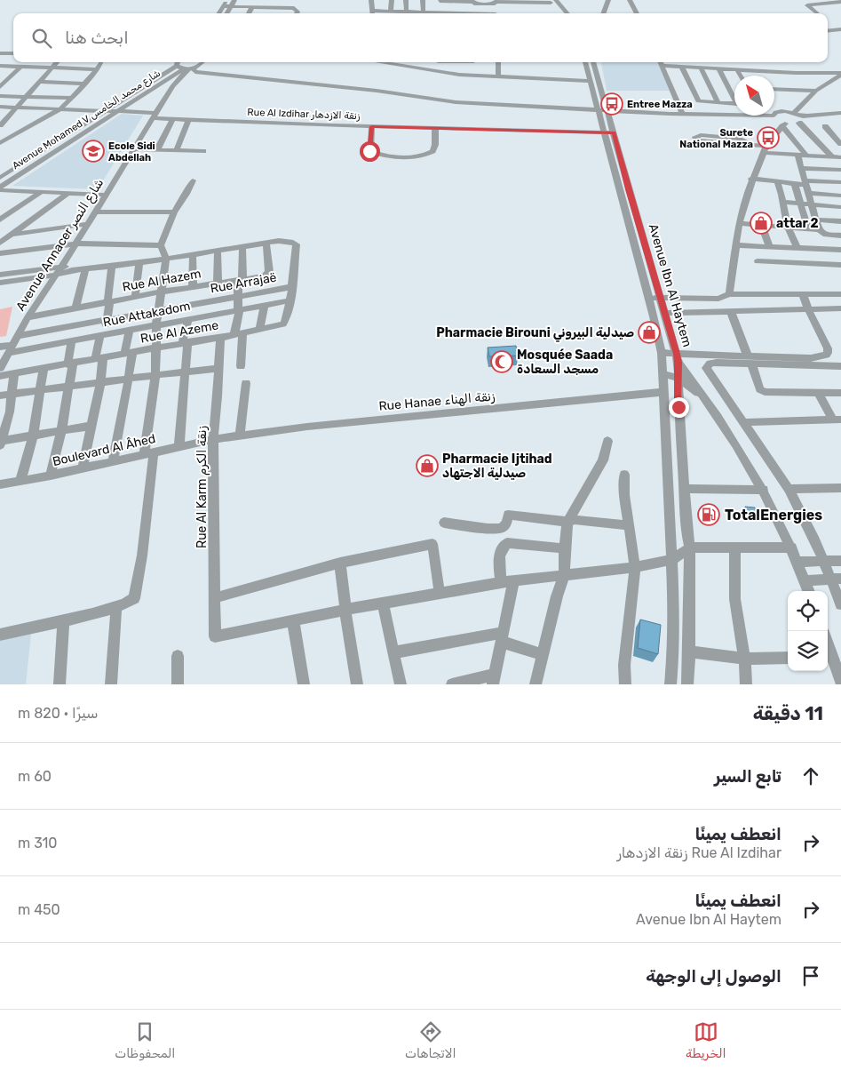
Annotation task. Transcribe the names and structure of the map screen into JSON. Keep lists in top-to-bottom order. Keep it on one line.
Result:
{"streets":{"street":["Rue Al Izdihar زنقة الازدهار","Avenue Mohamed V شارع محمد الخامس","Avenue Annacer شارع النصر","Rue Al Hazem","Rue Arrajaë","Avenue Ibn Al Haytem","Rue Attakadom","Rue Al Azeme","Rue Hanae زنقة الهناء","Boulevard Al Âhed","Rue Al Karm زنقة الكرم"]},"crossings":[["Rue Al Izdihar زنقة الازدهار","Avenue Mohamed V شارع محمد الخامس"],["Rue Al Izdihar زنقة الازدهار","Avenue Annacer شارع النصر"],["Rue Al Izdihar زنقة الازدهار","Avenue Ibn Al Haytem"],["Avenue Mohamed V شارع محمد الخامس","Avenue Annacer شارع النصر"],["Avenue Annacer شارع النصر","Rue Al Hazem"],["Avenue Annacer شارع النصر","Rue Arrajaë"],["Avenue Annacer شارع النصر","Rue Attakadom"],["Rue Al Hazem","Rue Al Azeme"],["Rue Arrajaë","Rue Al Azeme"],["Avenue Ibn Al Haytem","Rue Hanae زنقة الهناء"],["Rue Attakadom","Rue Al Azeme"],["Rue Al Azeme","Rue Al Karm زنقة الكرم"],["Rue Hanae زنقة الهناء","Boulevard Al Âhed"],["Rue Hanae زنقة الهناء","Rue Al Karm زنقة الكرم"],["Boulevard Al Âhed","Rue Al Karm زنقة الكرم"]],"places":{"bus stop":["Entree Mazza","Surete National Mazza"],"school or university":["Ecole Sidi Abdellah"],"shop":["attar 2","Pharmacie Birouni صيدلية البيروني","Pharmacie Ijtihad صيدلية الاجتهاد"],"mosque":["Mosquée Saada مسجد السعادة"],"fuel station":["TotalEnergies"]},"north":"top left","page":{"search":"ابحث هنا","heading":["11 دقيقة","سيرًا · 820 m"],"list":[["تابع السير","60 m"],["انعطف يمينًا","Rue Al Izdihar زنقة الازدهار","310 m"],["انعطف يمينًا","Avenue Ibn Al Haytem","450 m"],"الوصول إلى الوجهة"],"nav":["الخريطة","الاتجاهات","المحفوظات"]}}
